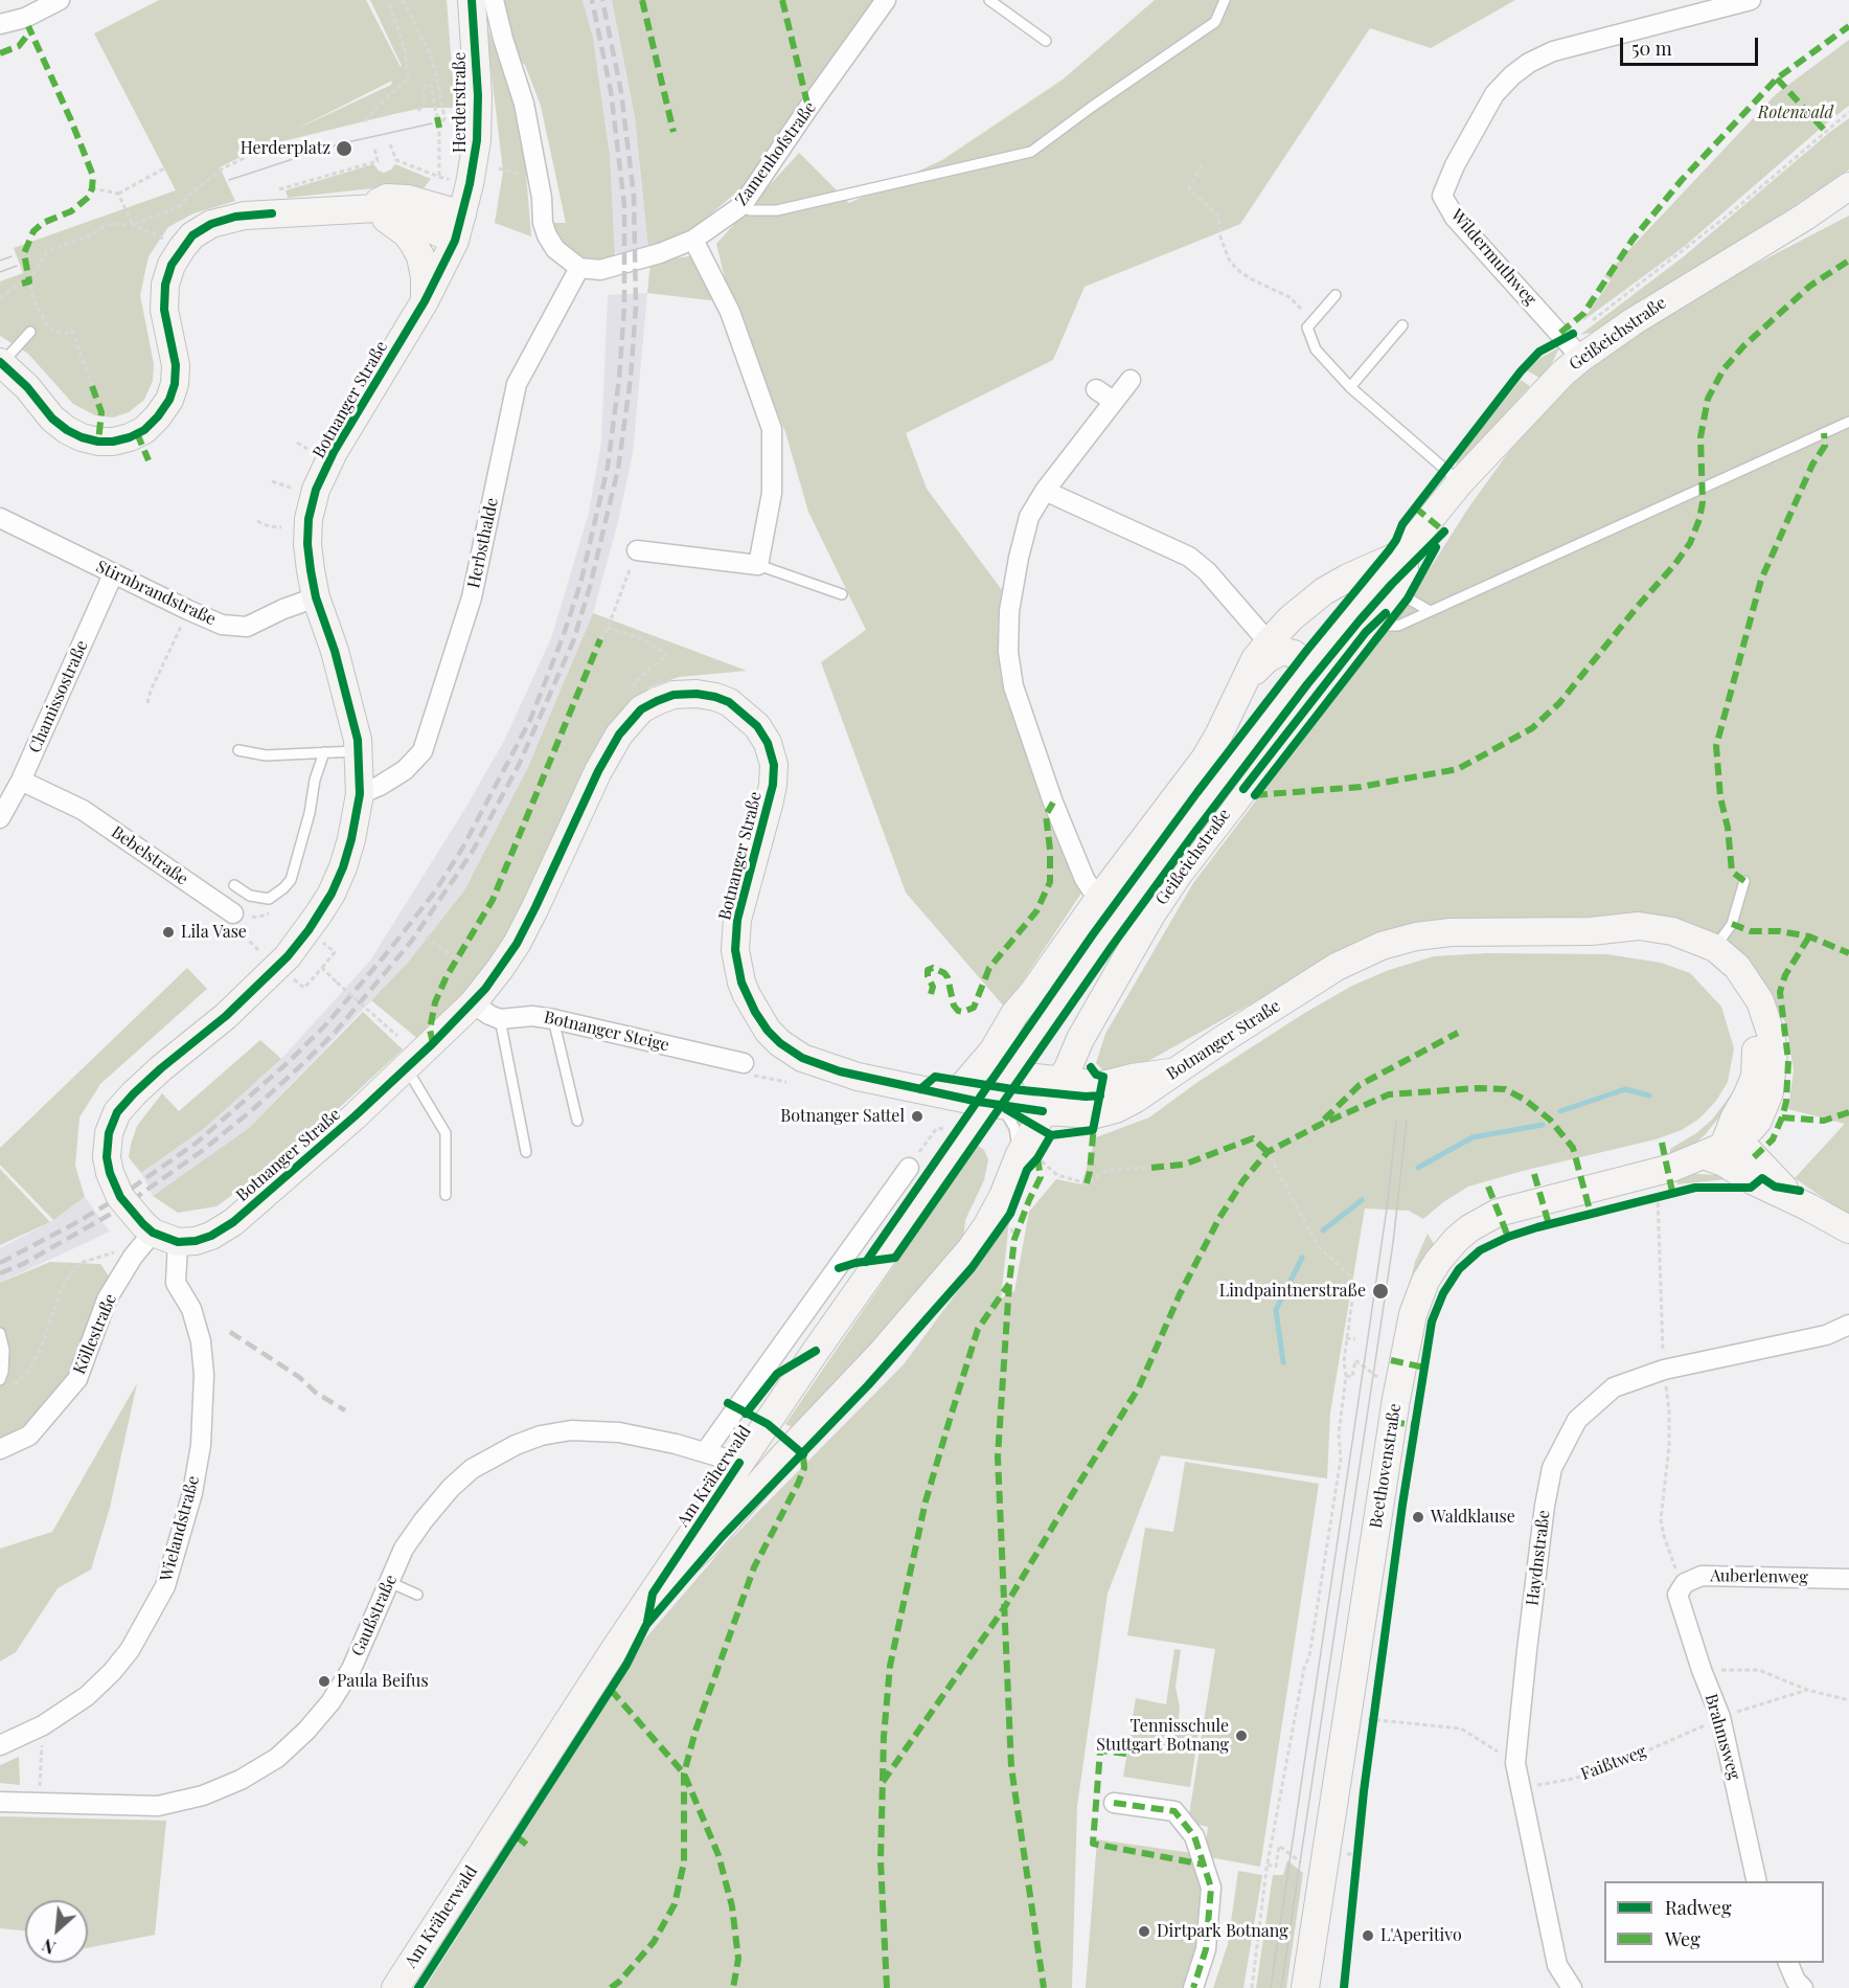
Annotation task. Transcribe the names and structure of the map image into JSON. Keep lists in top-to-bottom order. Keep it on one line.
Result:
{"streets":{"main road":["Herderstraße","Geißeichstraße","Botnanger Straße","Beethovenstraße","Am Kräherwald"],"street":["Zamenhofstraße","Wildermuthweg","Herbsthalde","Stirnbrandstraße","Chamissostraße","Bebelstraße","Botnanger Steige","Köllestraße","Wielandstraße","Haydnstraße","Auberlenweg","Gaußstraße","Brahmsweg"],"path":["Faißtweg"]},"crossings":[["Herderstraße","Botnanger Straße"],["Zamenhofstraße","Herbsthalde"],["Wildermuthweg","Geißeichstraße"],["Geißeichstraße","Botnanger Straße"],["Geißeichstraße","Am Kräherwald"],["Botnanger Straße","Herbsthalde"],["Botnanger Straße","Stirnbrandstraße"],["Botnanger Straße","Köllestraße"],["Botnanger Straße","Beethovenstraße"],["Botnanger Straße","Wielandstraße"],["Stirnbrandstraße","Chamissostraße"],["Chamissostraße","Bebelstraße"],["Köllestraße","Wielandstraße"],["Am Kräherwald","Gaußstraße"],["Haydnstraße","Faißtweg"],["Auberlenweg","Brahmsweg"],["Brahmsweg","Faißtweg"]],"parks":["Rotenwald"],"places":["Herderplatz","Lila Vase","Botnanger Sattel","Lindpaintnerstraße","Waldklause","Paula Beifus","Tennisschule Stuttgart Botnang","Dirtpark Botnang","L'Aperitivo"],"legend":["Radweg","Weg"],"scale_bar":"50 m","north":"bottom left"}
